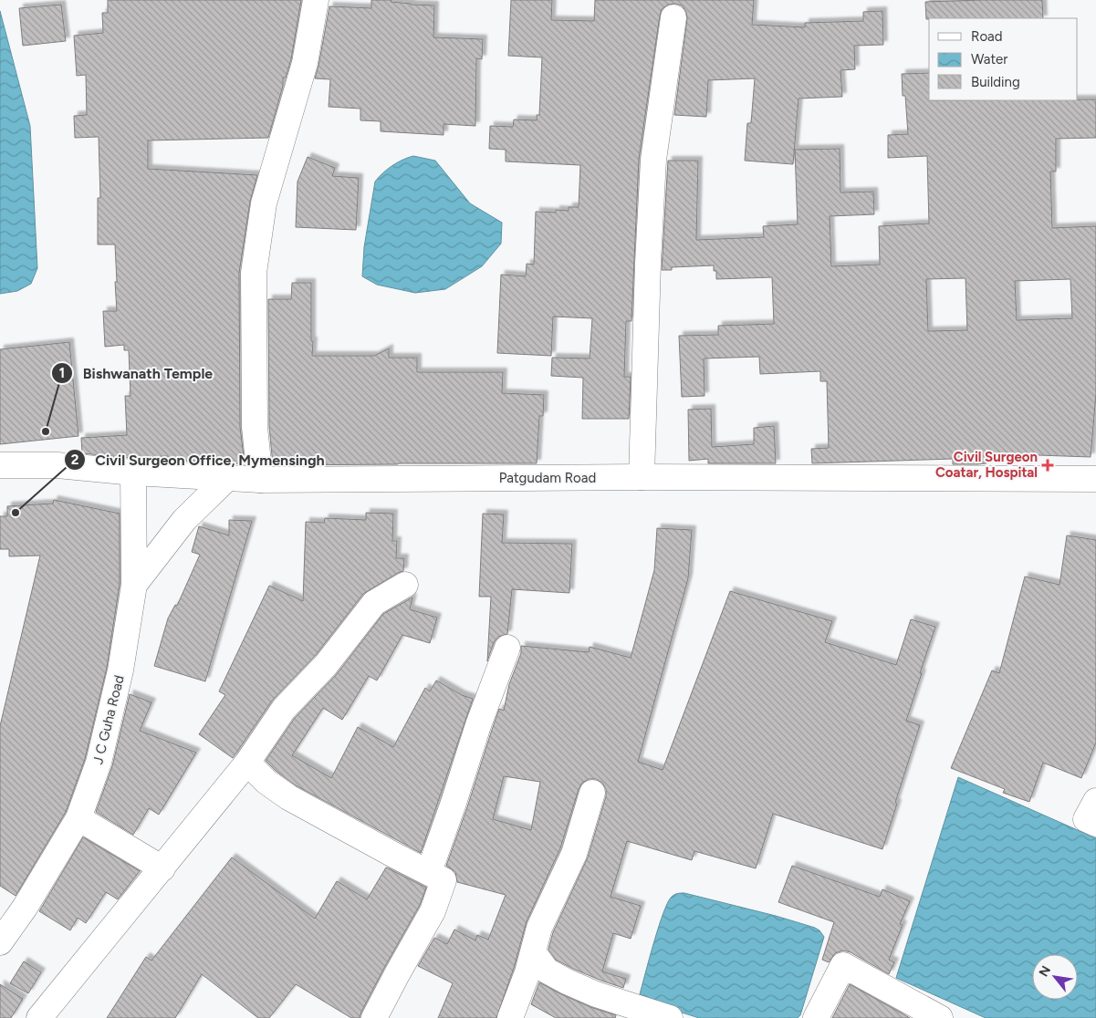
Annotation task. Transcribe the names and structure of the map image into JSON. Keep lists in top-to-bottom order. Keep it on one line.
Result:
{"streets":{"street":["Patgudam Road","J C Guha Road"]},"crossings":[["Patgudam Road","J C Guha Road"]],"places":{"other":["Bishwanath Temple","Civil Surgeon Office, Mymensingh"],"health":["Civil Surgeon Coatar, Hospital"]},"legend":["Road","Water","Building"],"north":"top left"}
